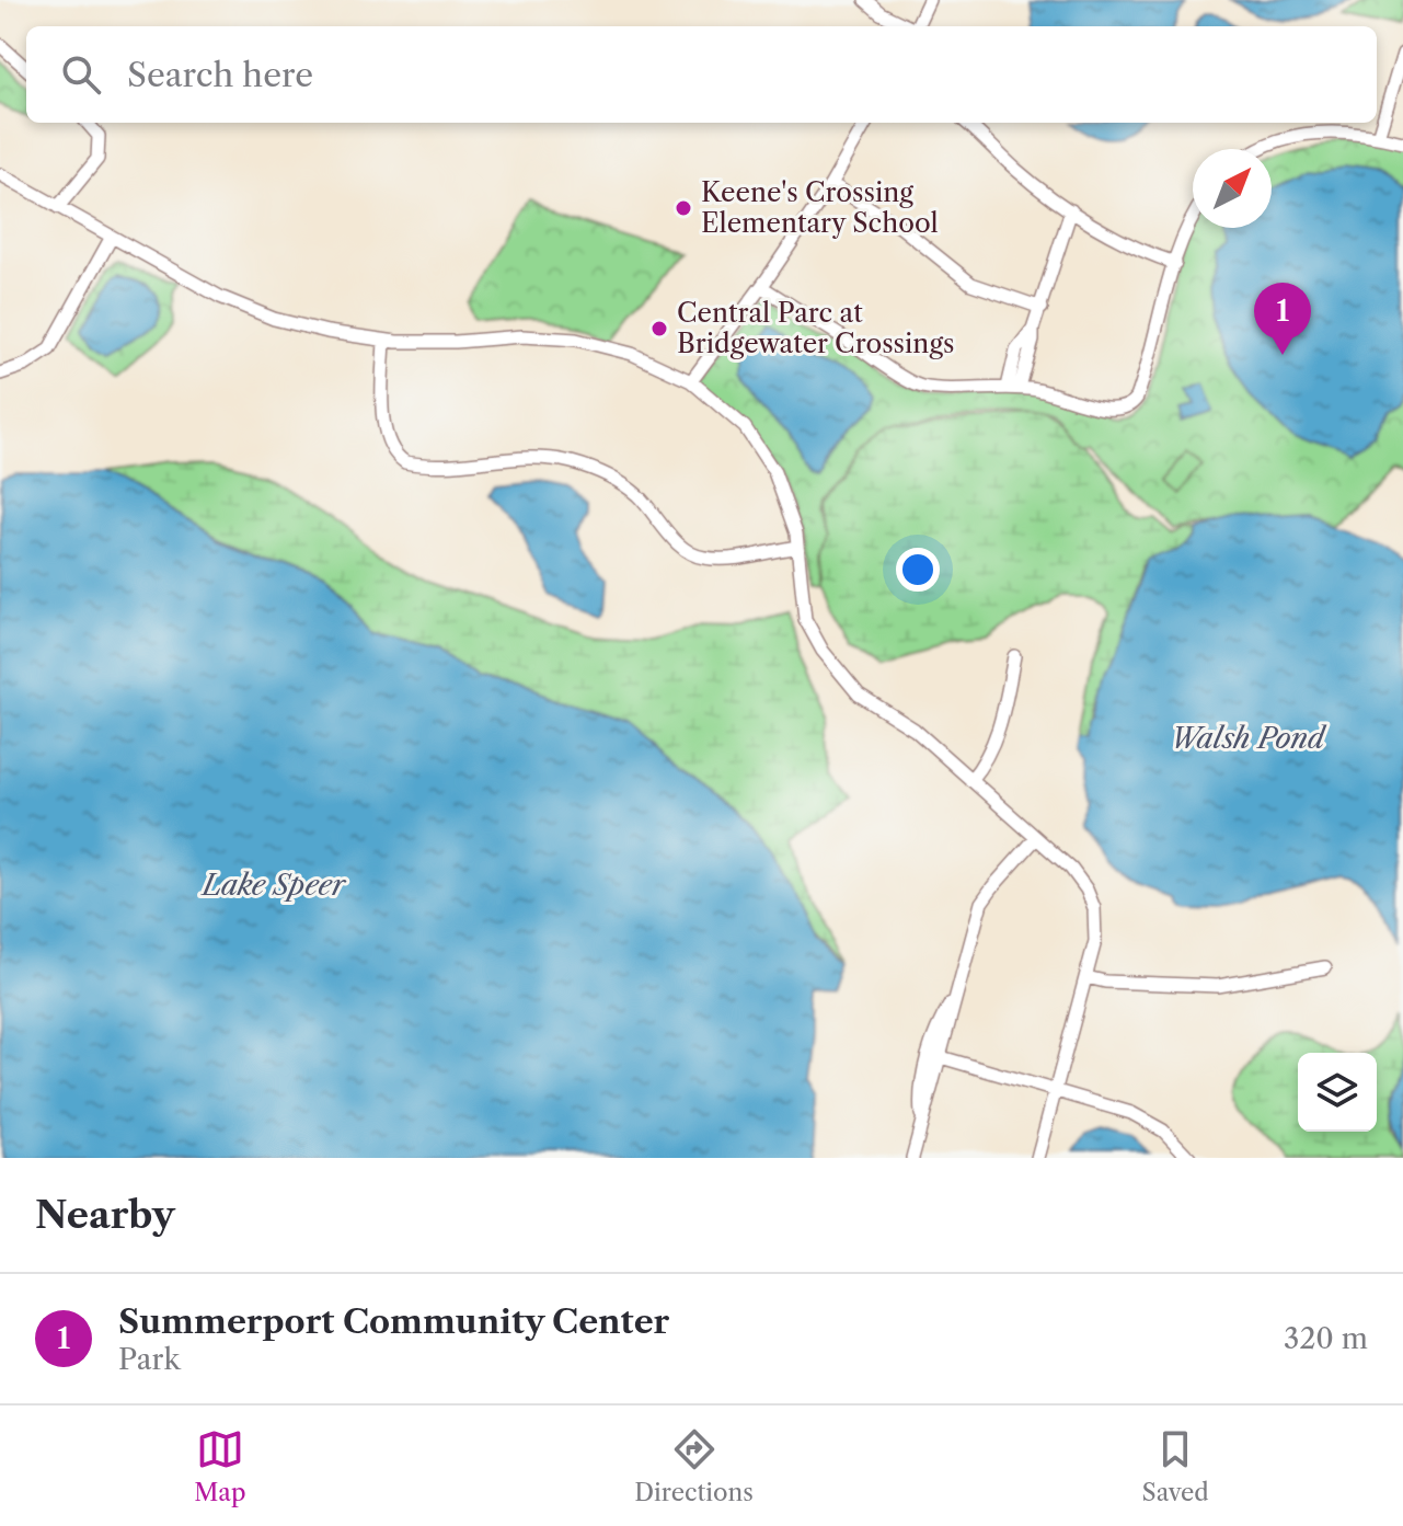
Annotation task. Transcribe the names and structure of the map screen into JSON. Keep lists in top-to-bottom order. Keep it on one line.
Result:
{"water":["Walsh Pond","Lake Speer"],"places":["Keene's Crossing Elementary School","Central Parc at Bridgewater Crossings"],"north":"top right","page":{"search":"Search here","pins":"1","heading":"Nearby","list":[{"mark":"1","name":"Summerport Community Center","note":"Park","value":"320 m"}],"nav":["Map","Directions","Saved"]}}
